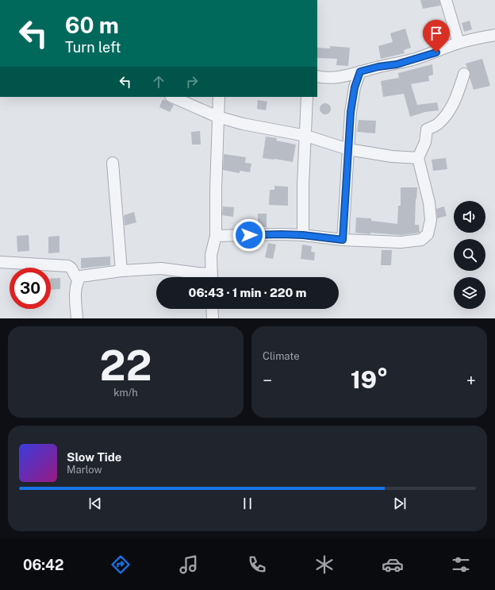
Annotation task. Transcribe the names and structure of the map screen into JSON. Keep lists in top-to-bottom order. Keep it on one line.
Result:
{"page":{"turn":["60 m","Turn left"],"limit":"30","trip":"06:43 · 1 min · 220 m","tile":[["22","km/h"],"Climate"],"heat":["−","19°","+"],"song":["Slow Tide","Marlow"],"tabs":"06:42"}}
